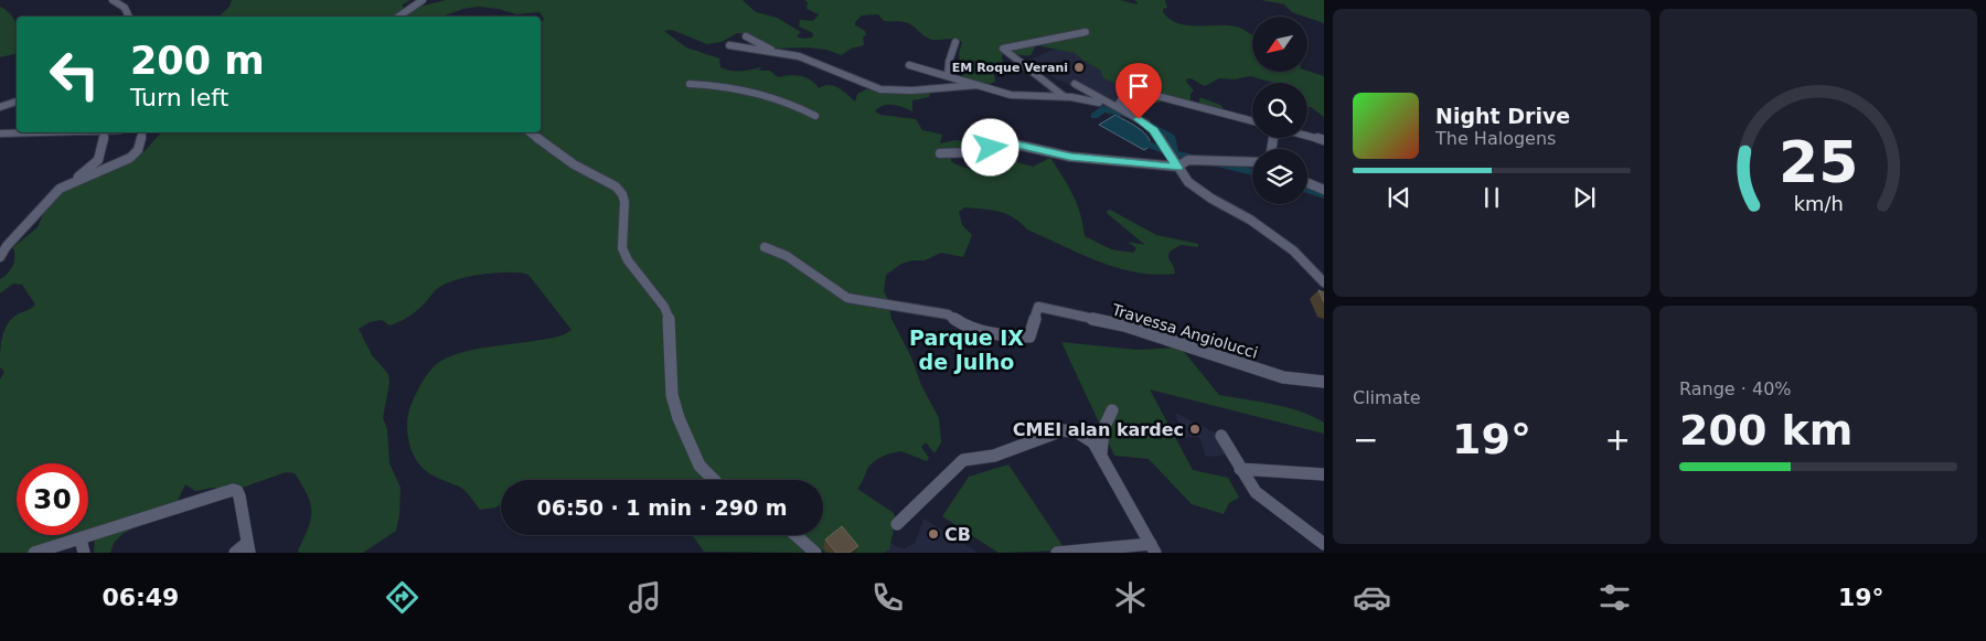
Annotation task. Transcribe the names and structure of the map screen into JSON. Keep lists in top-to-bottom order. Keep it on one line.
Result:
{"streets":{"street":["Travessa Angiolucci"]},"districts":["Parque IX de Julho"],"places":["EM Roque Verani","CMEI alan kardec","CB"],"north":"bottom left","page":{"turn":["200 m","Turn left"],"song":["Night Drive","The Halogens"],"tile":["Climate",["Range · 40%","200 km"]],"heat":["−","19°","+"],"limit":"30","trip":"06:50 · 1 min · 290 m","tabs":["06:49","19°"],"gauge":["25","km/h"]}}
